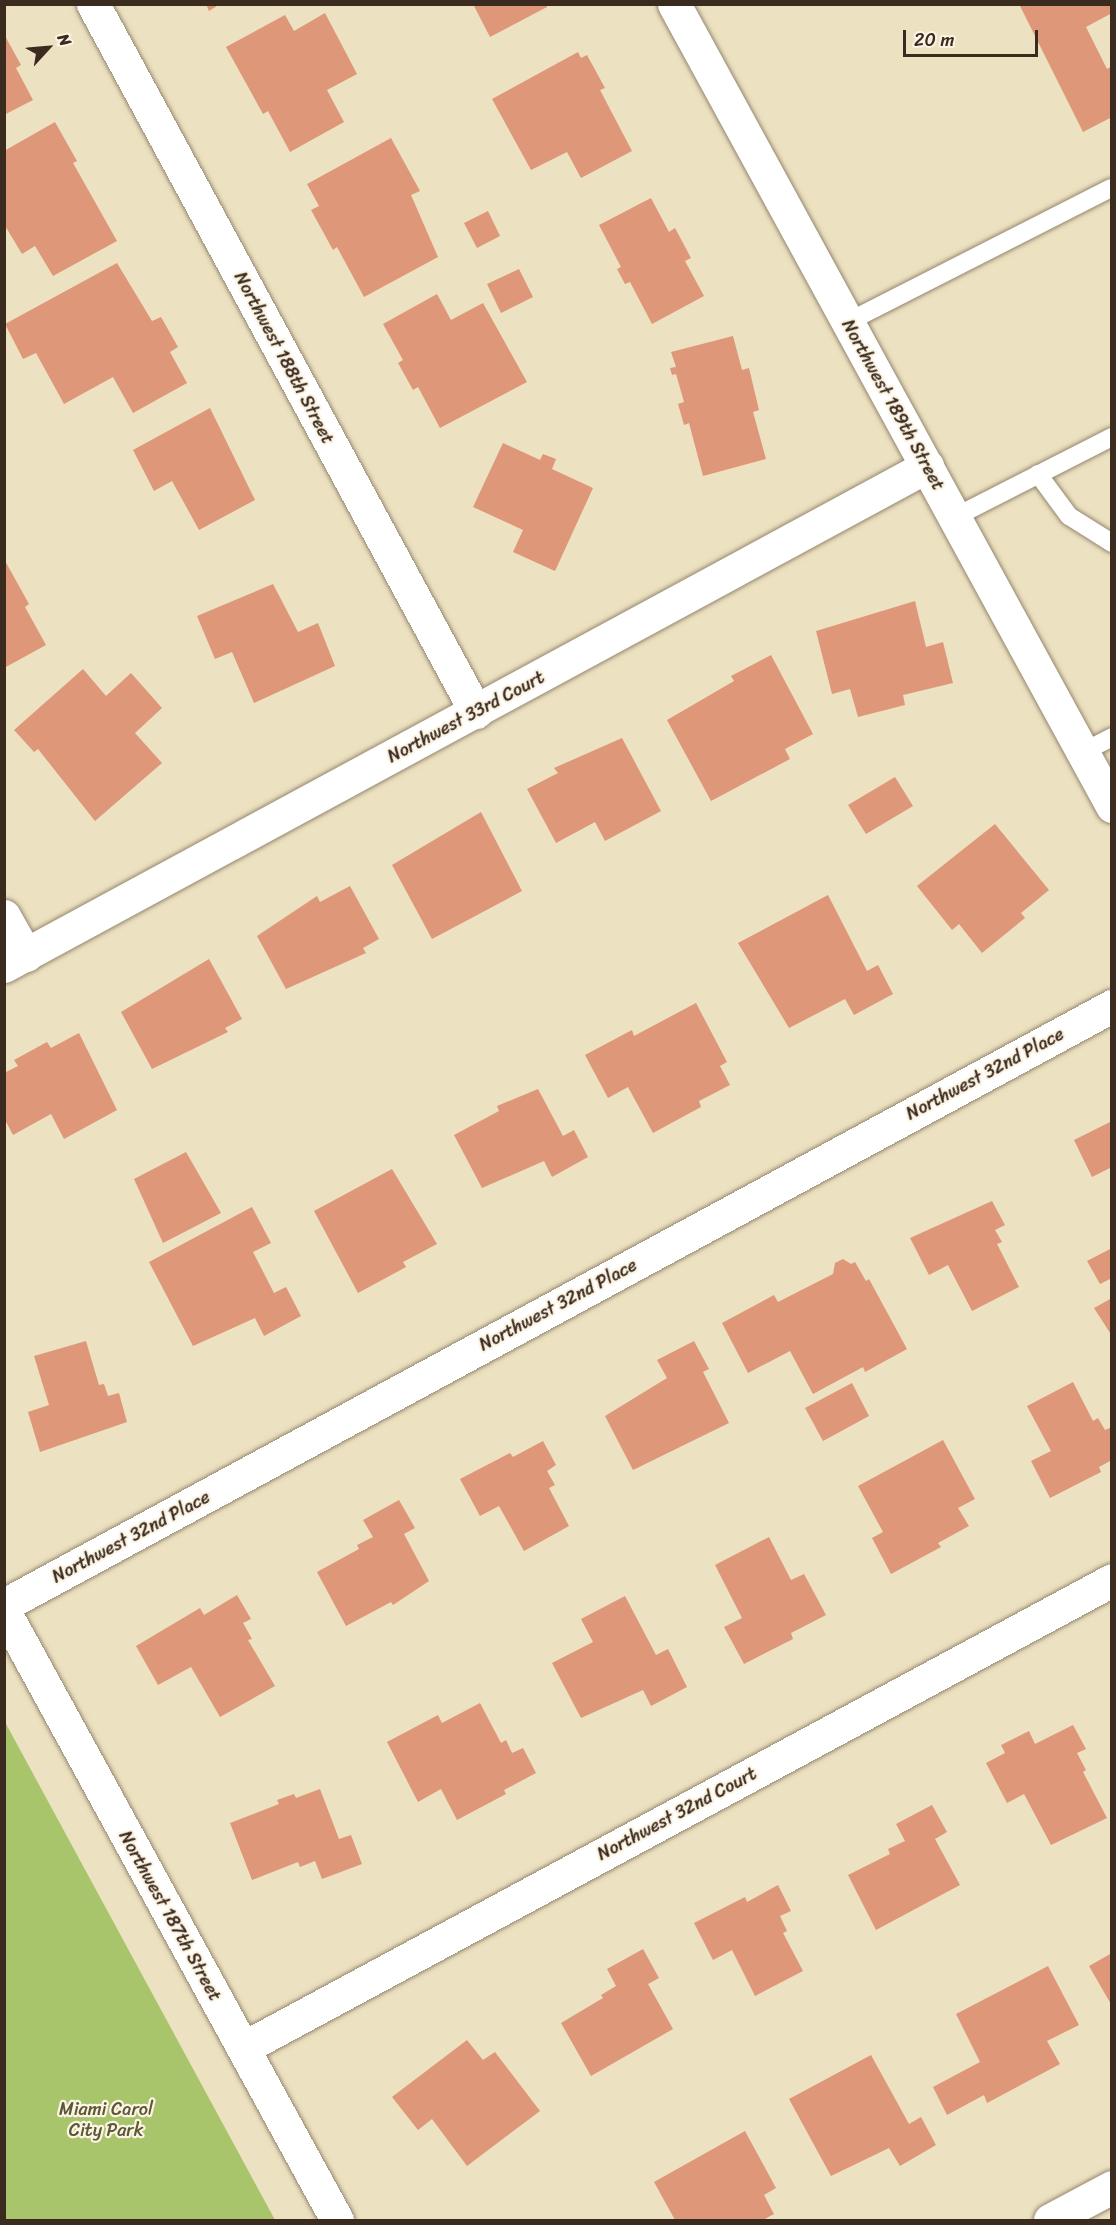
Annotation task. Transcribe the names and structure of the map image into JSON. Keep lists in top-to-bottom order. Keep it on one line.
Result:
{"streets":{"street":["Northwest 188th Street","Northwest 189th Street","Northwest 33rd Court","Northwest 32nd Place","Northwest 32nd Court","Northwest 187th Street"]},"crossings":[["Northwest 188th Street","Northwest 33rd Court"],["Northwest 189th Street","Northwest 33rd Court"],["Northwest 32nd Court","Northwest 187th Street"]],"parks":["Miami Carol City Park"],"scale_bar":"20 m","north":"top right"}
